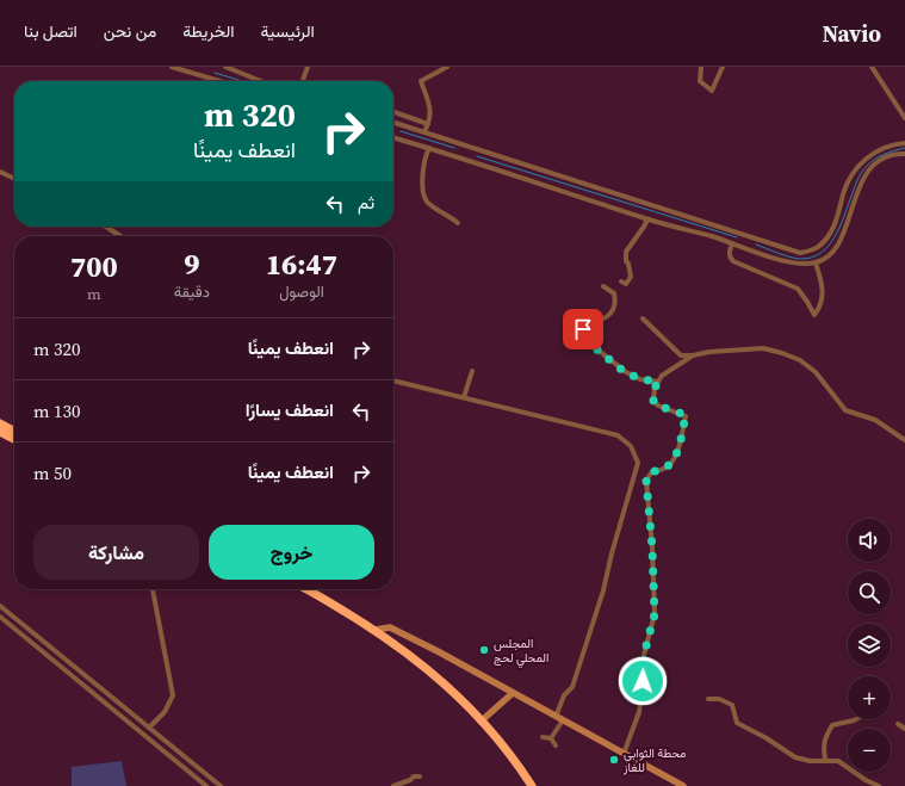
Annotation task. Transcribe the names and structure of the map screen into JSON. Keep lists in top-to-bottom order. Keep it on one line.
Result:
{"places":["المجلس المحلي لحج","محطة الثوابي للغاز"],"page":{"header":"Navio","nav":["الرئيسية","الخريطة","من نحن","اتصل بنا"],"turn":["320 m","انعطف يمينًا"],"then":"ثم","eta":["16:47","الوصول","9","دقيقة","700","m"],"list":[{"name":"انعطف يمينًا","value":"320 m"},{"name":"انعطف يسارًا","value":"130 m"},{"name":"انعطف يمينًا","value":"50 m"}],"buttons":["خروج","مشاركة"],"map_buttons":["+","−"]}}
